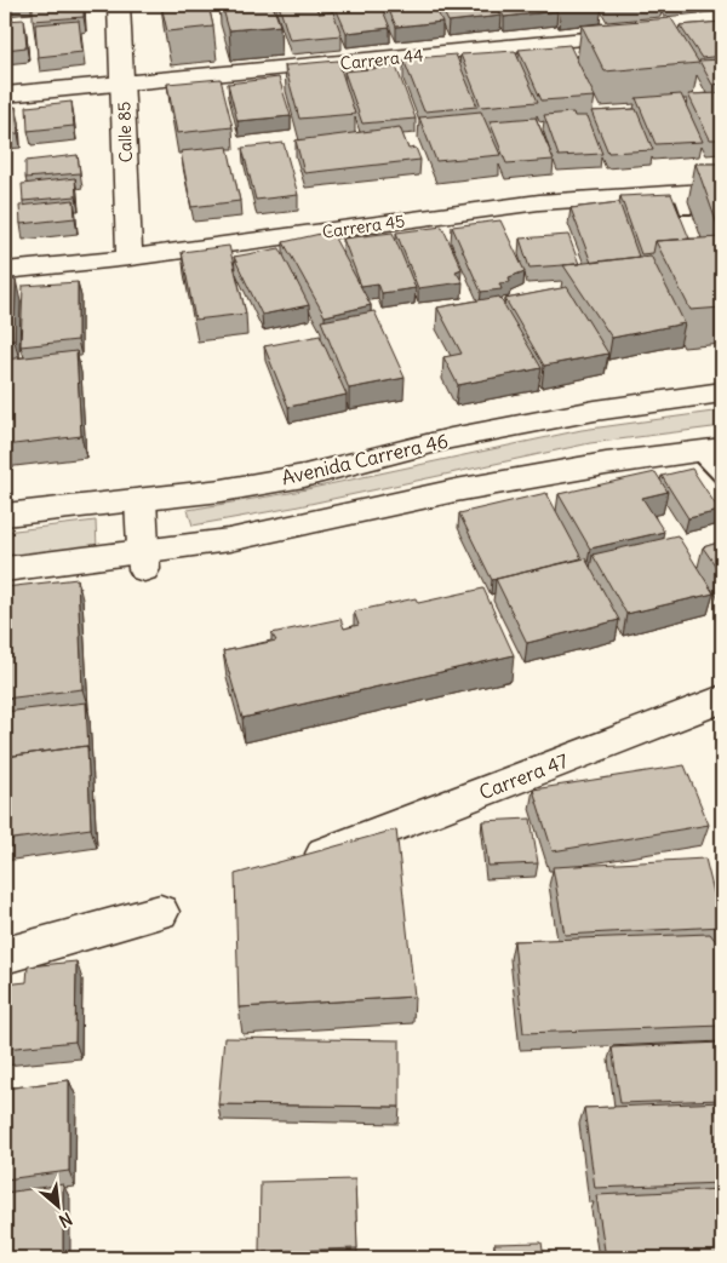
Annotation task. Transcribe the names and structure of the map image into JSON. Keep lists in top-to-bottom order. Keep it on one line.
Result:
{"streets":{"street":["Carrera 44","Calle 85","Carrera 45","Avenida Carrera 46","Carrera 47"]},"crossings":[["Carrera 44","Calle 85"],["Calle 85","Carrera 45"]],"north":"bottom right"}
